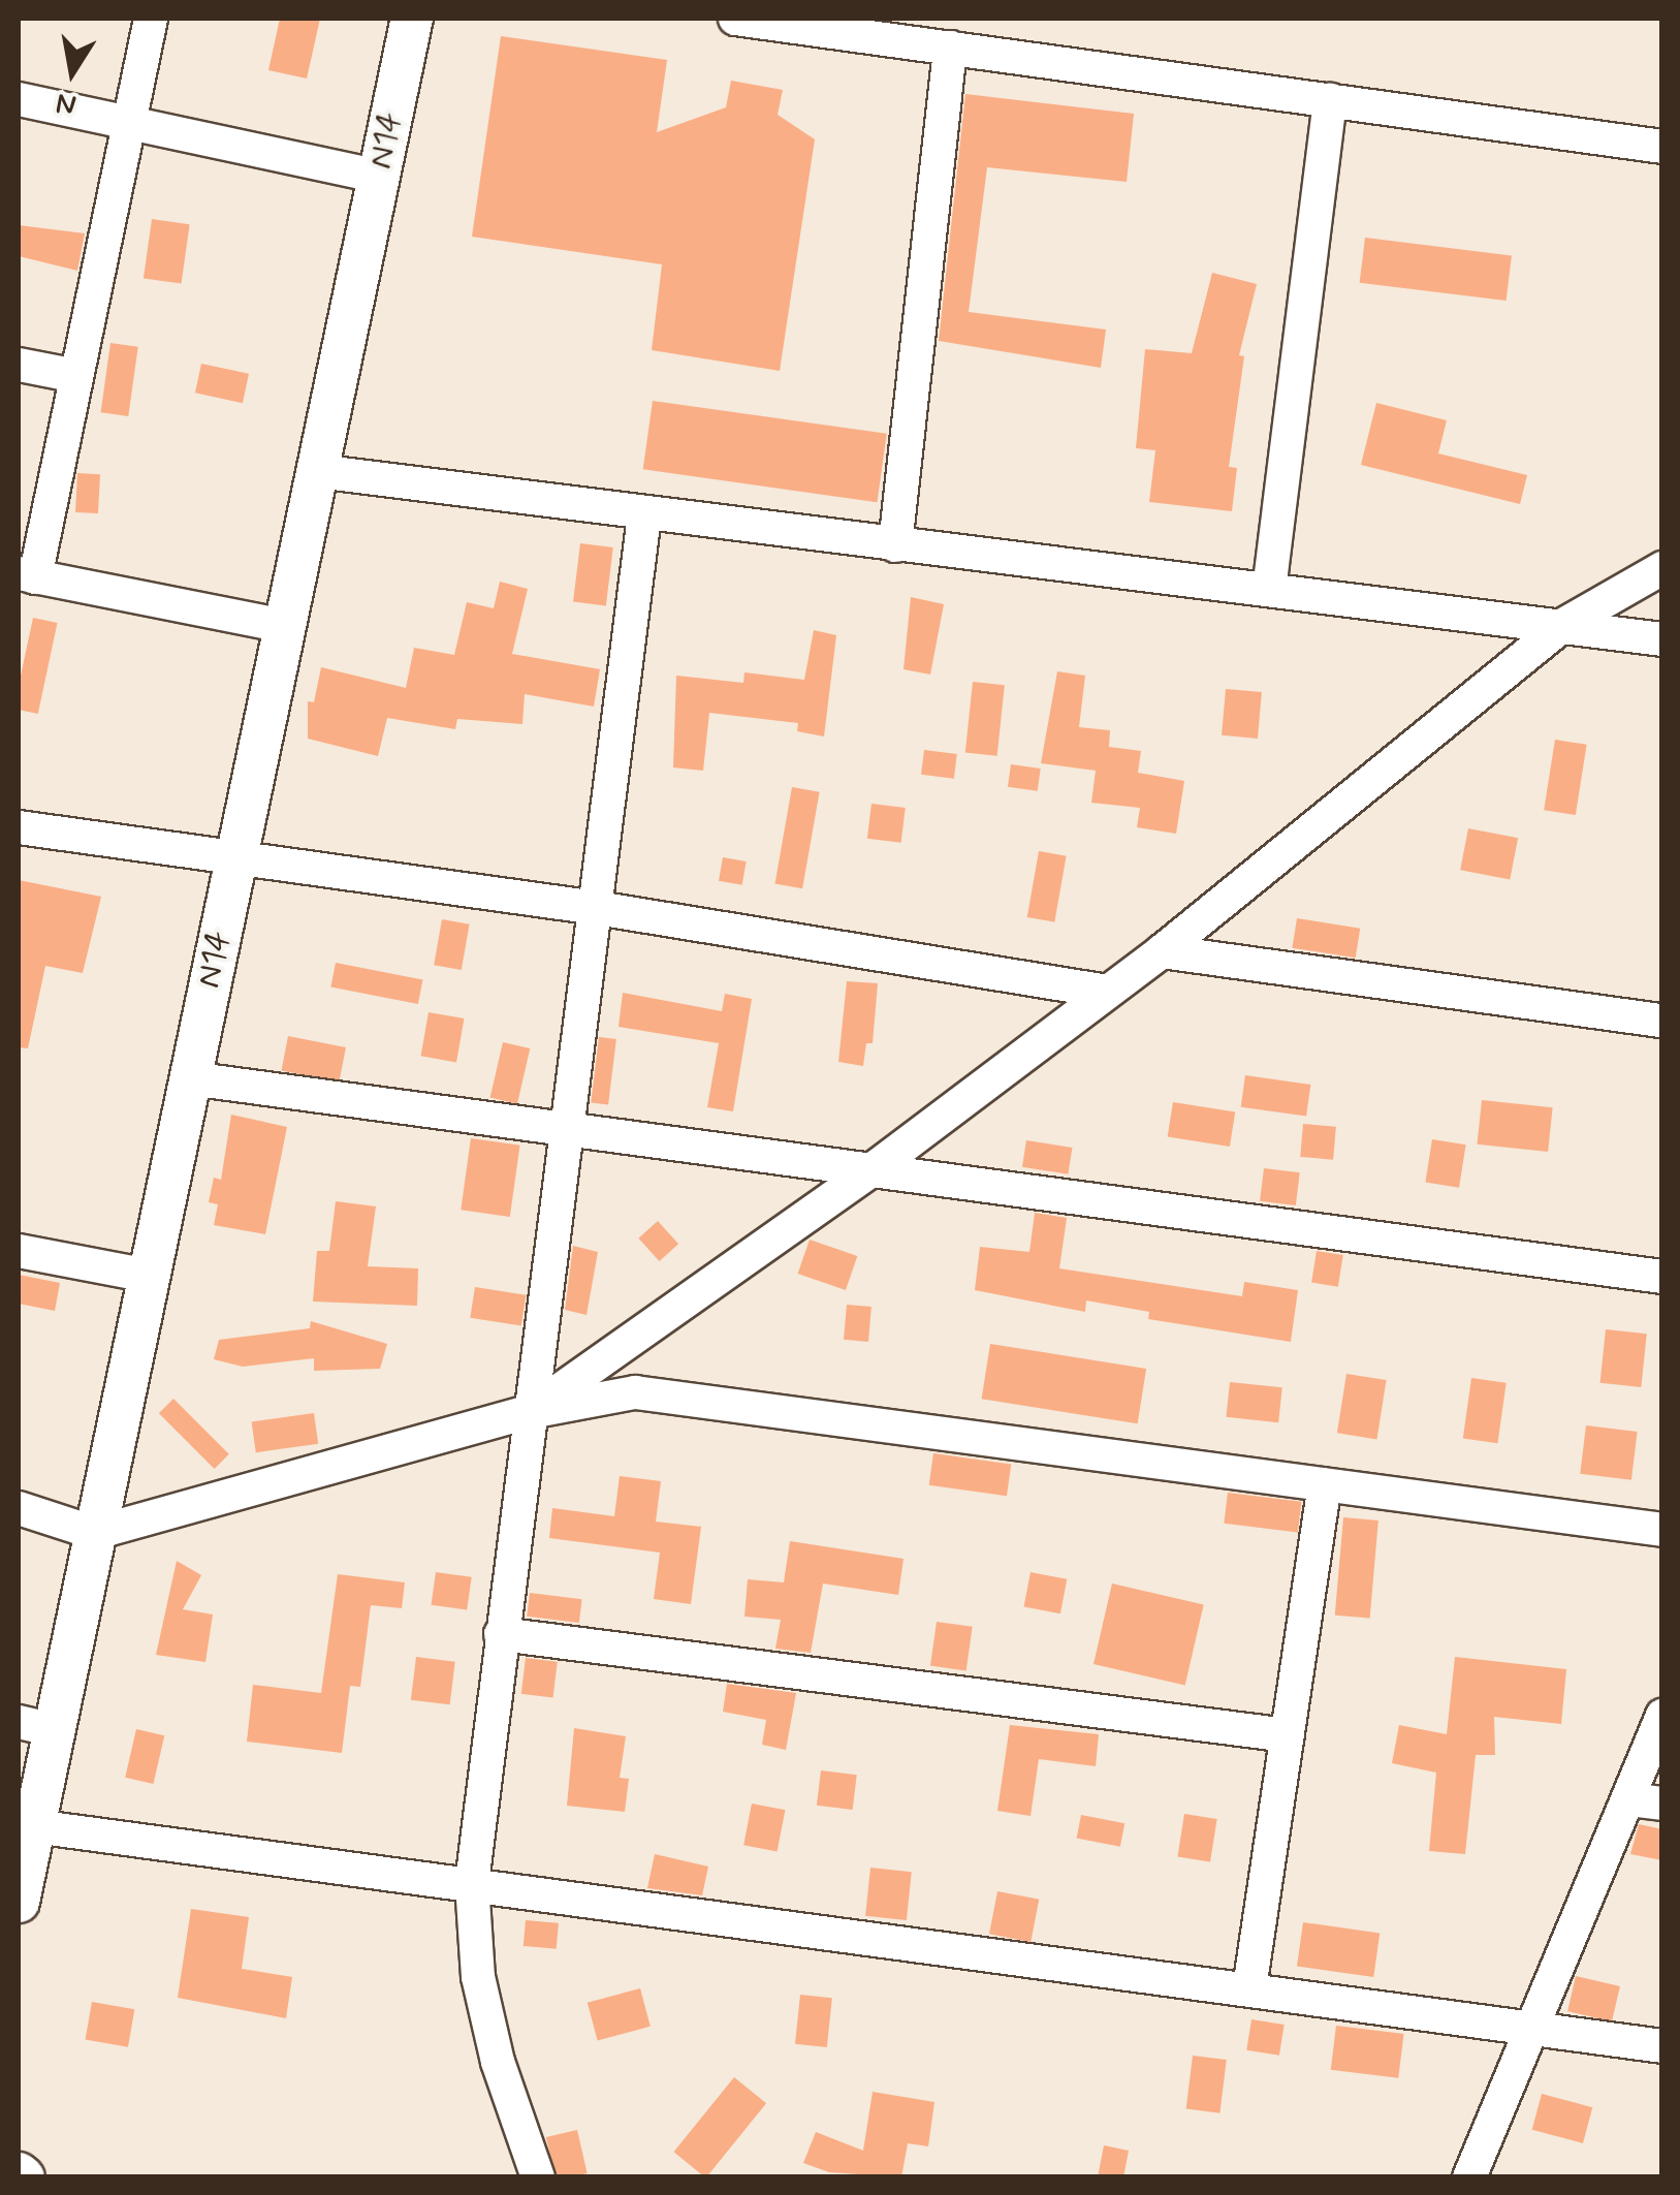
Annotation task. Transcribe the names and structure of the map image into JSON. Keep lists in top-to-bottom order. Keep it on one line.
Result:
{"streets":{"main road":["N14"]},"north":"bottom"}
